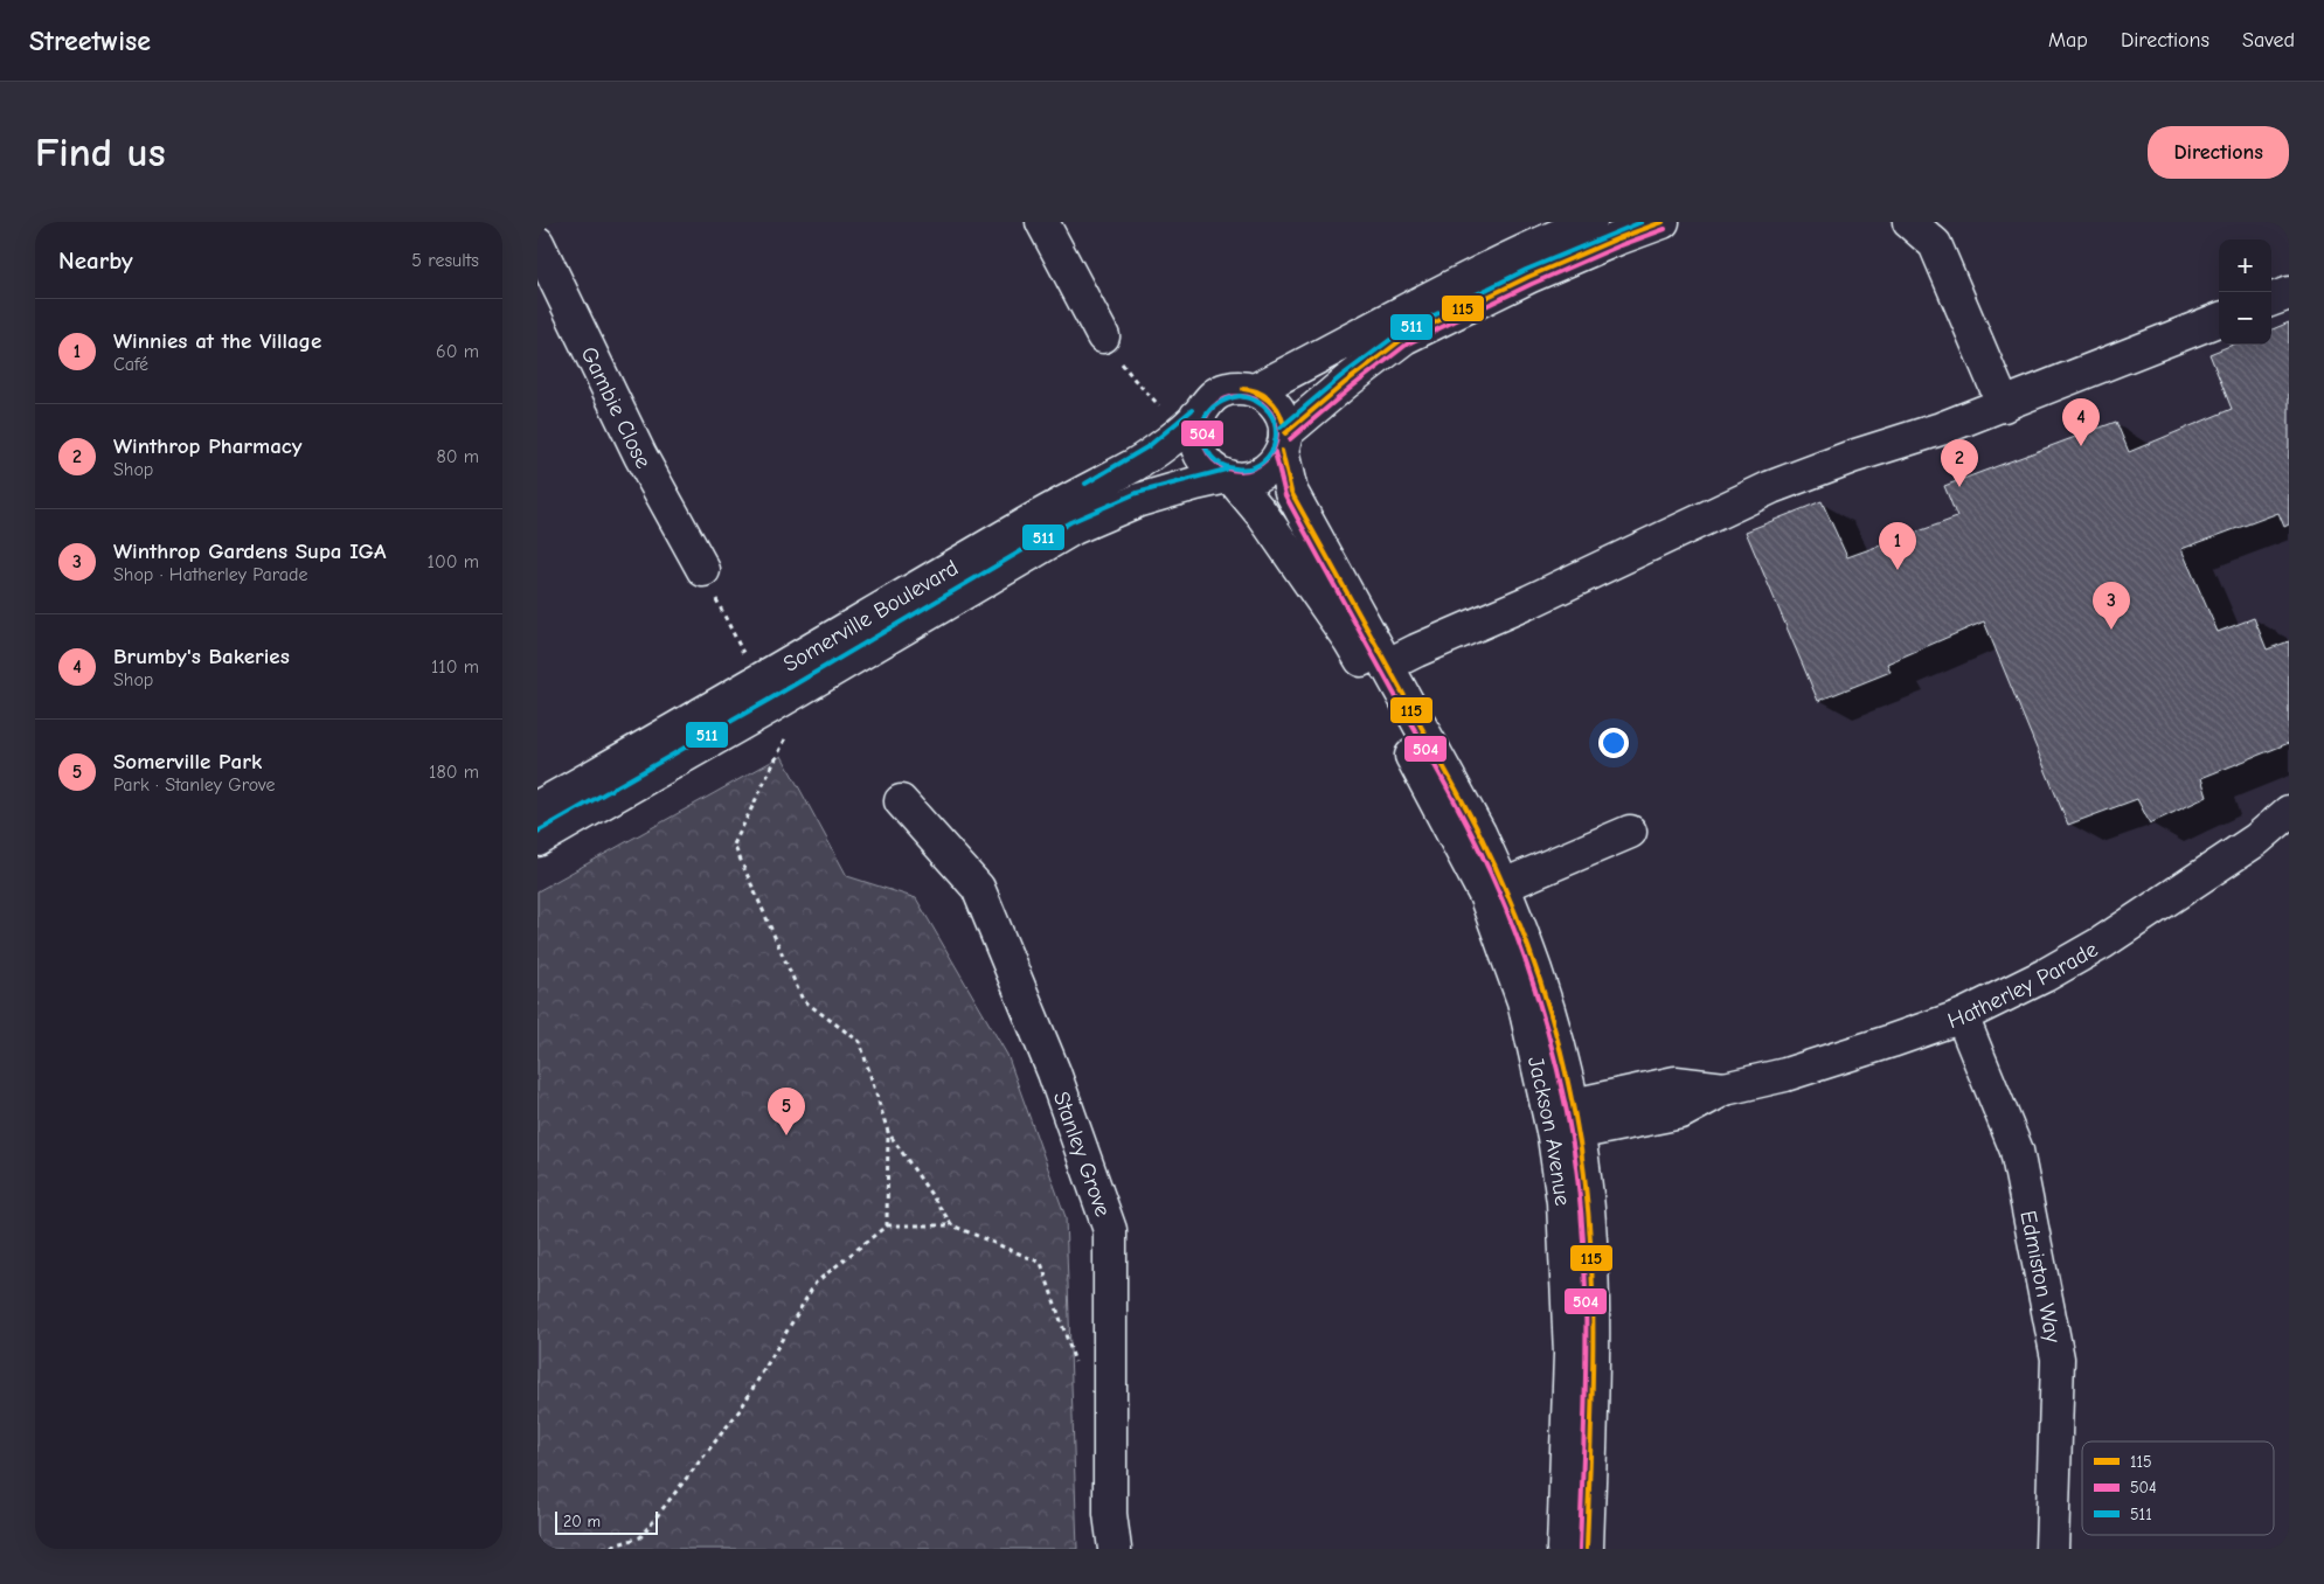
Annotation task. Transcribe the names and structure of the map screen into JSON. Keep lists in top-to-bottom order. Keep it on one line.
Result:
{"streets":{"street":["Gambie Close","Somerville Boulevard","Hatherley Parade","Jackson Avenue","Stanley Grove","Edmiston Way"]},"crossings":[["Somerville Boulevard","Jackson Avenue"],["Hatherley Parade","Jackson Avenue"],["Hatherley Parade","Edmiston Way"]],"lines":["transit line 115","transit line 511","transit line 504"],"legend":["115","504","511"],"scale_bar":"20 m","page":{"header":"Streetwise","nav":["Map","Directions","Saved"],"buttons":"Directions","title":"Find us","heading":["Nearby","5 results"],"map_buttons":["+","−"],"list":[{"mark":"1","name":"Winnies at the Village","note":"Café","value":"60 m"},{"mark":"2","name":"Winthrop Pharmacy","note":"Shop","value":"80 m"},{"mark":"3","name":"Winthrop Gardens Supa IGA","note":"Shop · Hatherley Parade","value":"100 m"},{"mark":"4","name":"Brumby's Bakeries","note":"Shop","value":"110 m"},{"mark":"5","name":"Somerville Park","note":"Park · Stanley Grove","value":"180 m"}],"pins":["4","2","1","3","5"],"scale":"20 m"}}
